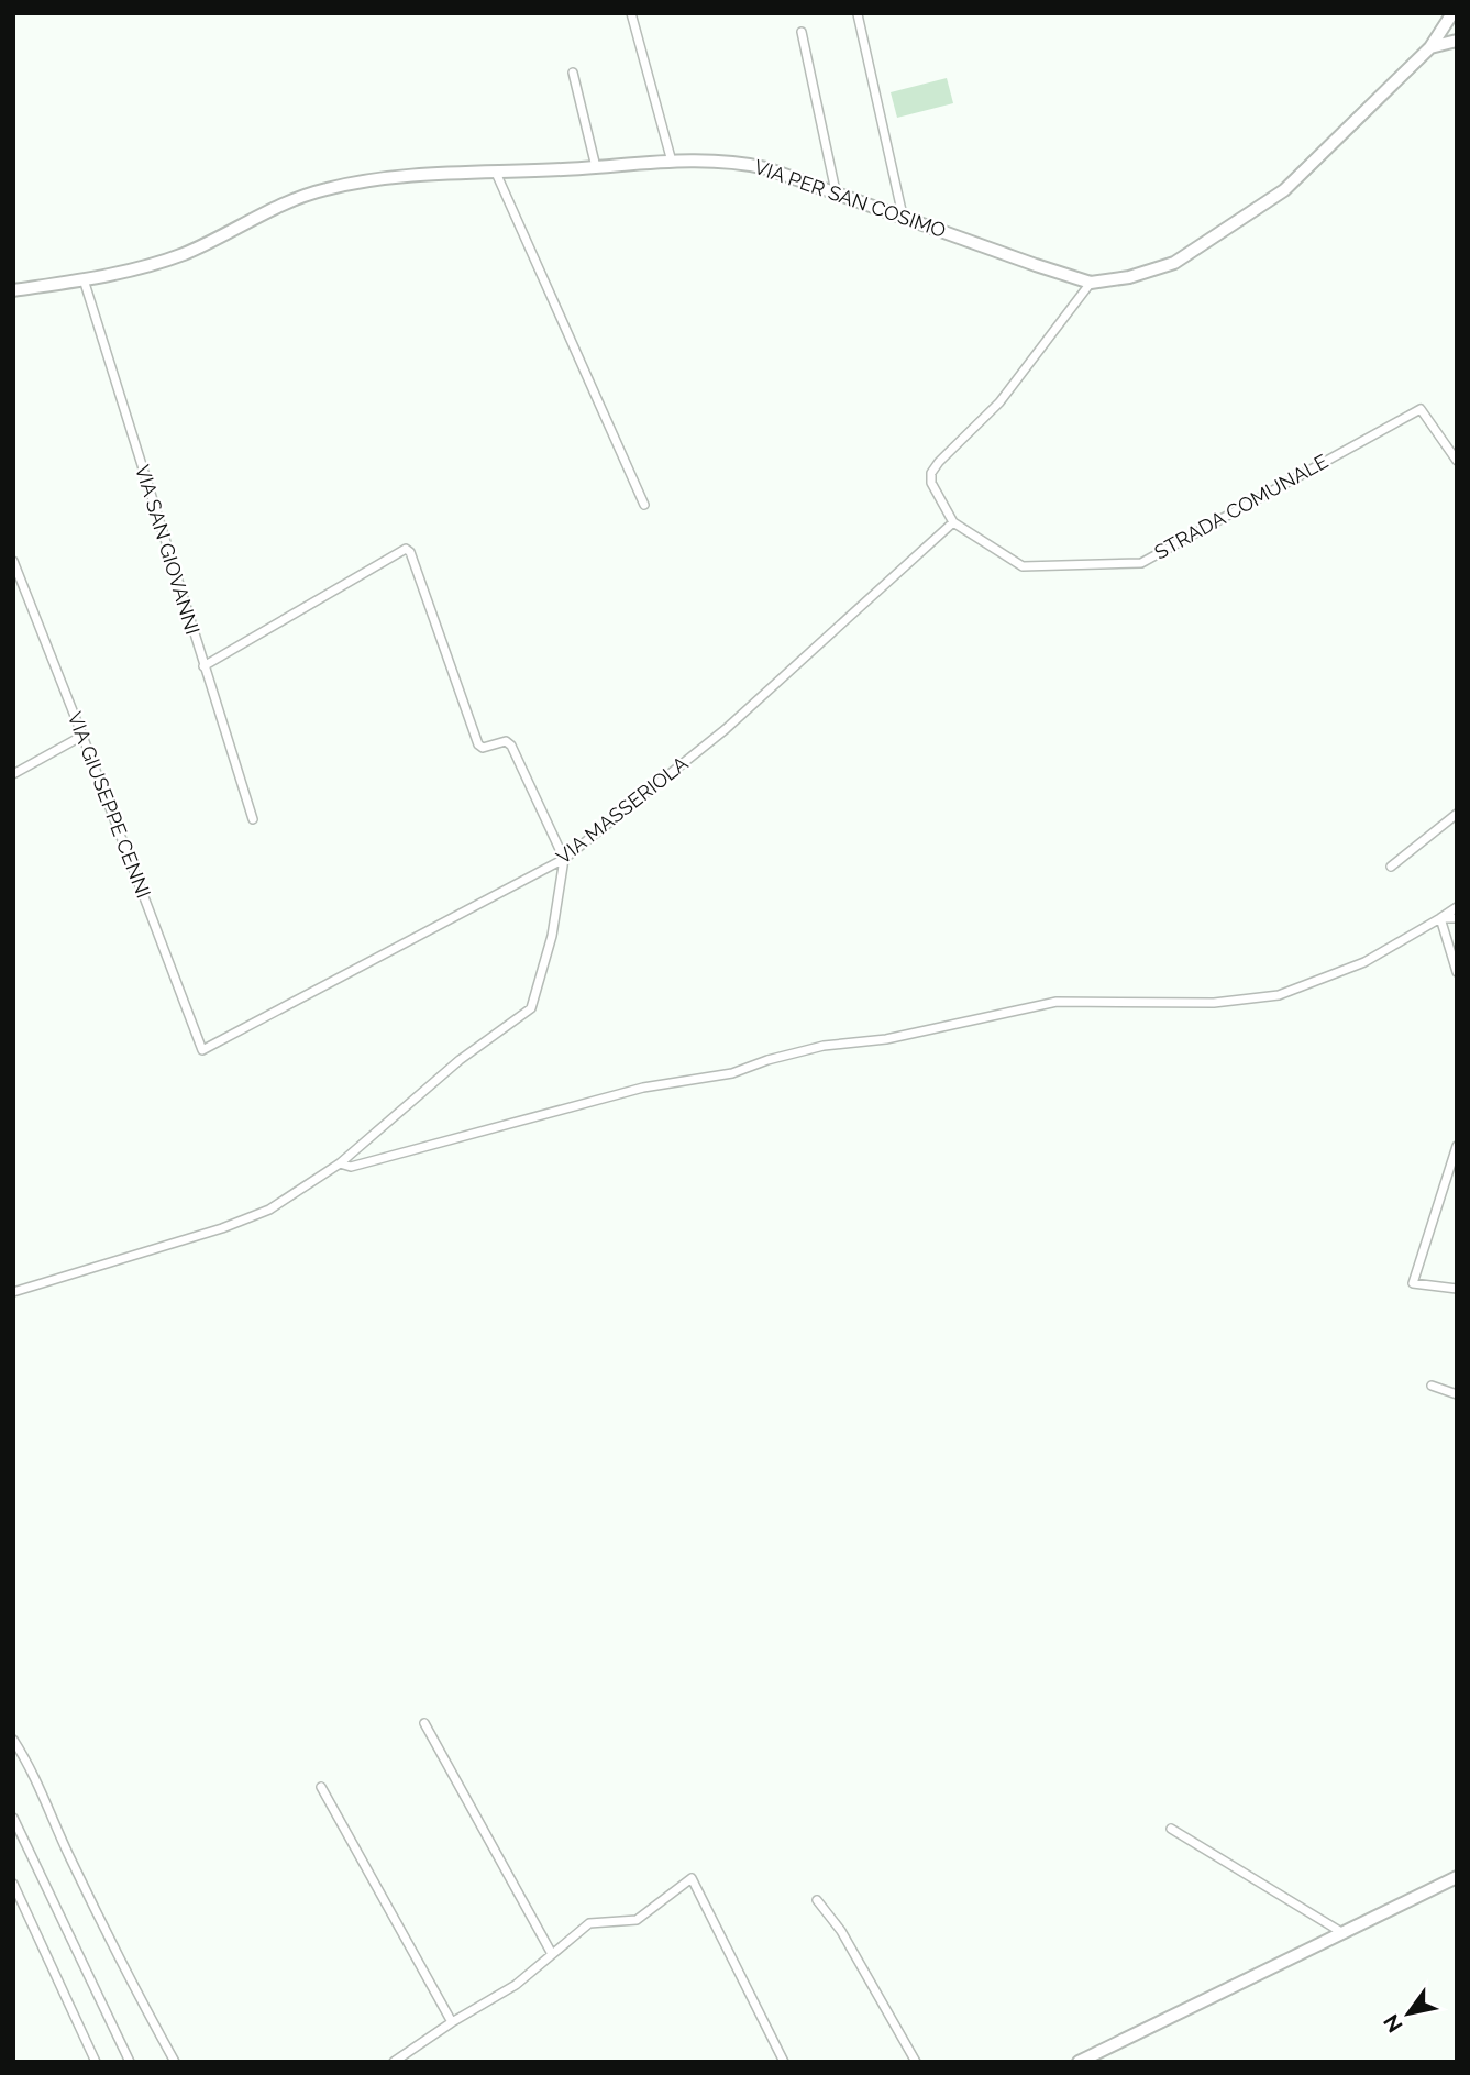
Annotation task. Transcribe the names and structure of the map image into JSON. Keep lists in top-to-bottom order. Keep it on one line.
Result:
{"streets":{"street":["VIA PER SAN COSIMO","STRADA COMUNALE","VIA SAN GIOVANNI","VIA GIUSEPPE CENNI","VIA MASSERIOLA"]},"crossings":[["VIA PER SAN COSIMO","STRADA COMUNALE"],["VIA PER SAN COSIMO","VIA SAN GIOVANNI"],["STRADA COMUNALE","VIA MASSERIOLA"],["VIA GIUSEPPE CENNI","VIA MASSERIOLA"]],"north":"bottom left"}
